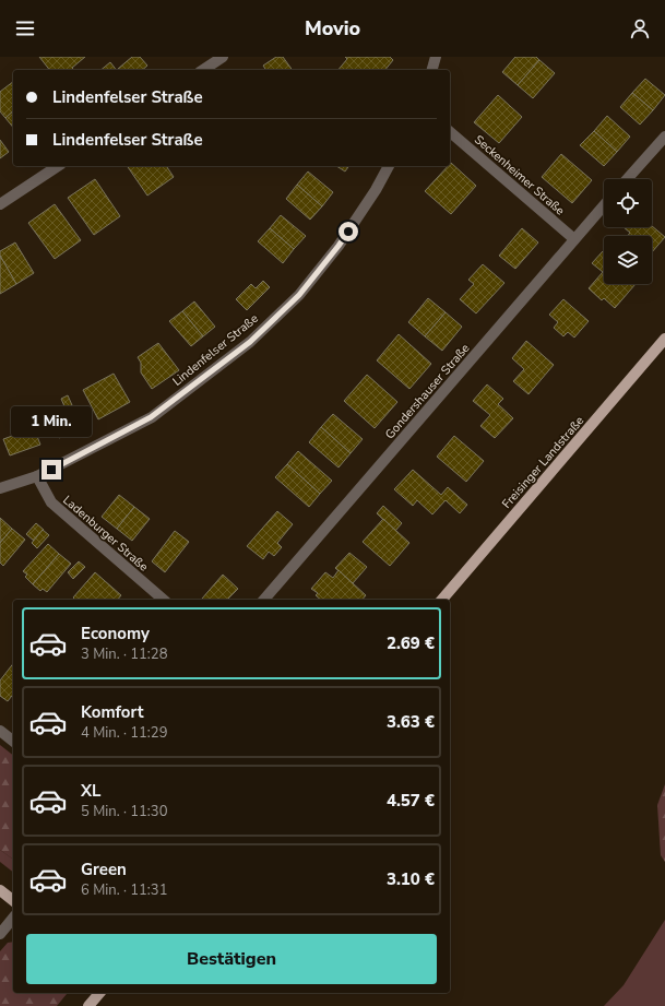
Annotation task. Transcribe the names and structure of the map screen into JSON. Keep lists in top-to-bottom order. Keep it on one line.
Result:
{"streets":{"main road":["Freisinger Landstraße"],"street":["Seckenheimer Straße","Lindenfelser Straße","Gondershauser Straße","Ladenburger Straße"]},"crossings":[["Seckenheimer Straße","Gondershauser Straße"],["Lindenfelser Straße","Ladenburger Straße"]],"page":{"header":"Movio","banner":["Lindenfelser Straße","Lindenfelser Straße"],"bubble":"1 Min.","list":[{"name":"Economy","note":"3 Min. · 11:28","value":"2.69 €"},{"name":"Komfort","note":"4 Min. · 11:29","value":"3.63 €"},{"name":"XL","note":"5 Min. · 11:30","value":"4.57 €"},{"name":"Green","note":"6 Min. · 11:31","value":"3.10 €"}],"buttons":"Bestätigen"}}
